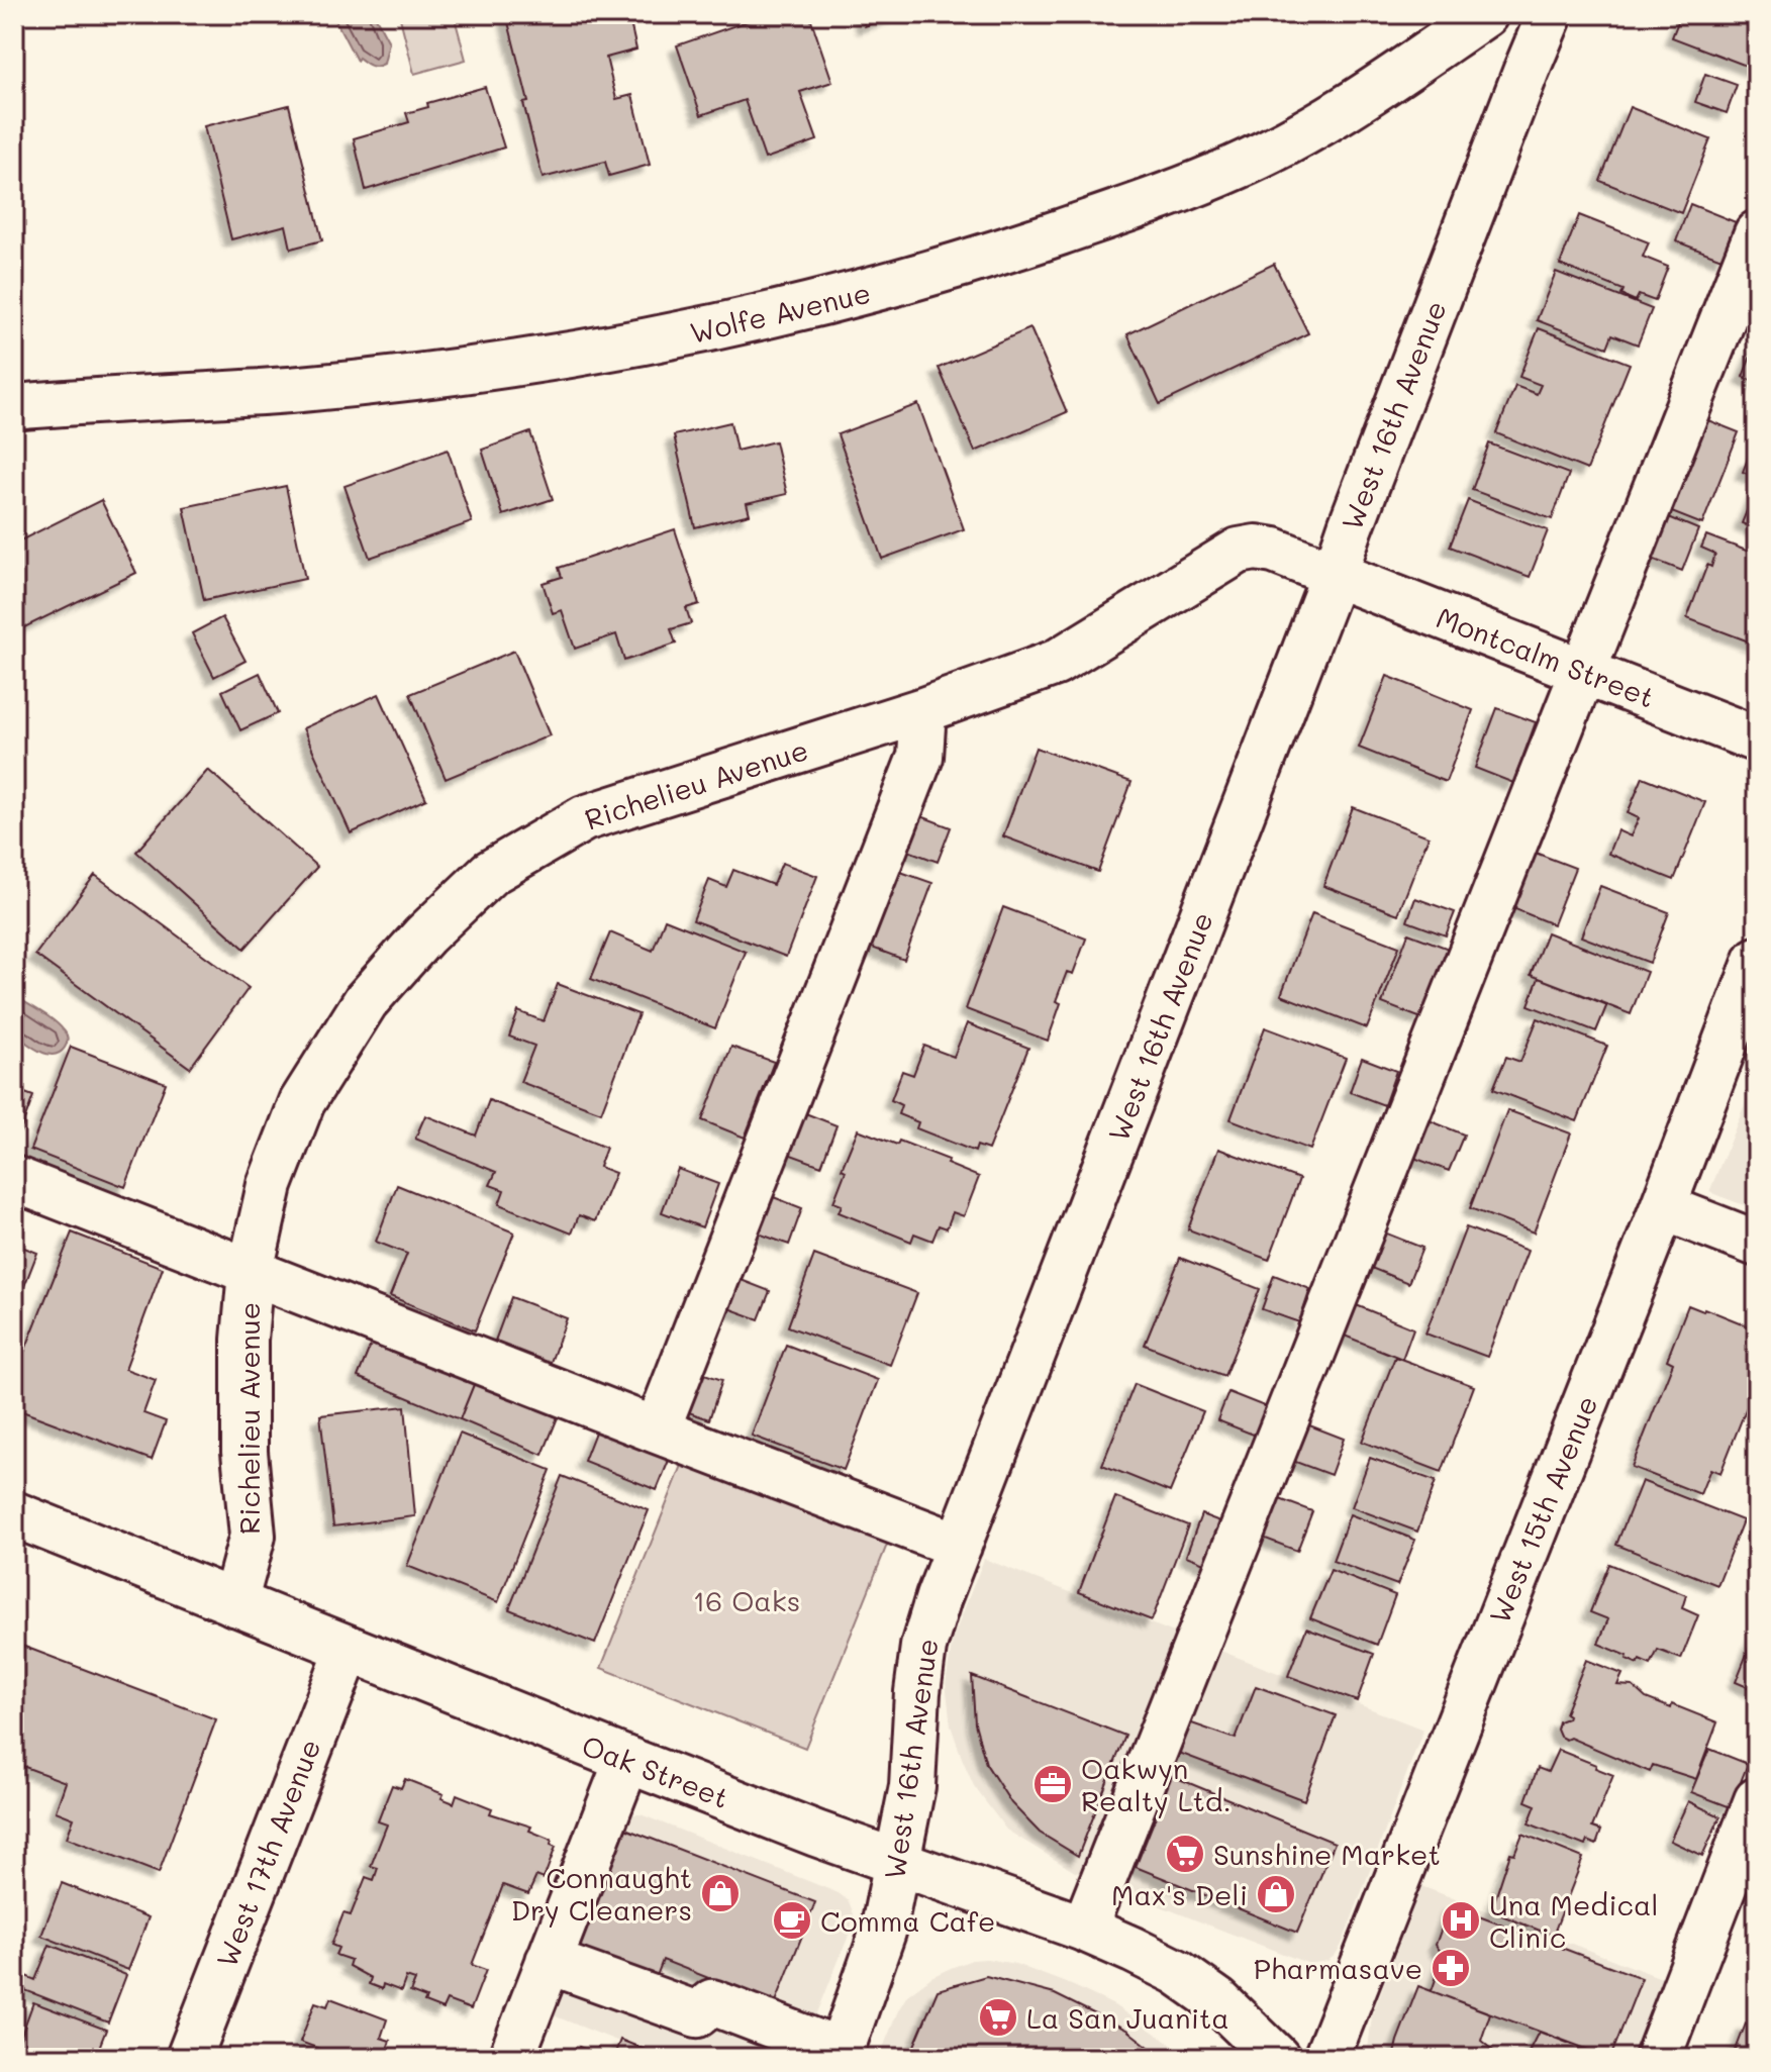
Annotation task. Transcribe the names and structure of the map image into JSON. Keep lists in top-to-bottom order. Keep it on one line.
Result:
{"streets":{"street":["Wolfe Avenue","West 16th Avenue","Montcalm Street","Richelieu Avenue","West 15th Avenue","Oak Street","West 17th Avenue"]},"crossings":[["West 16th Avenue","Montcalm Street"],["West 16th Avenue","Richelieu Avenue"],["West 16th Avenue","Oak Street"],["Montcalm Street","Richelieu Avenue"],["Richelieu Avenue","Oak Street"],["Oak Street","West 17th Avenue"]],"parks":["16 Oaks"],"places":{"office":["Oakwyn Realty Ltd."],"supermarket":["Sunshine Market","La San Juanita"],"shop":["Connaught Dry Cleaners","Max's Deli"],"cafe":["Comma Cafe"],"hospital":["Una Medical Clinic"],"pharmacy":["Pharmasave"]}}
